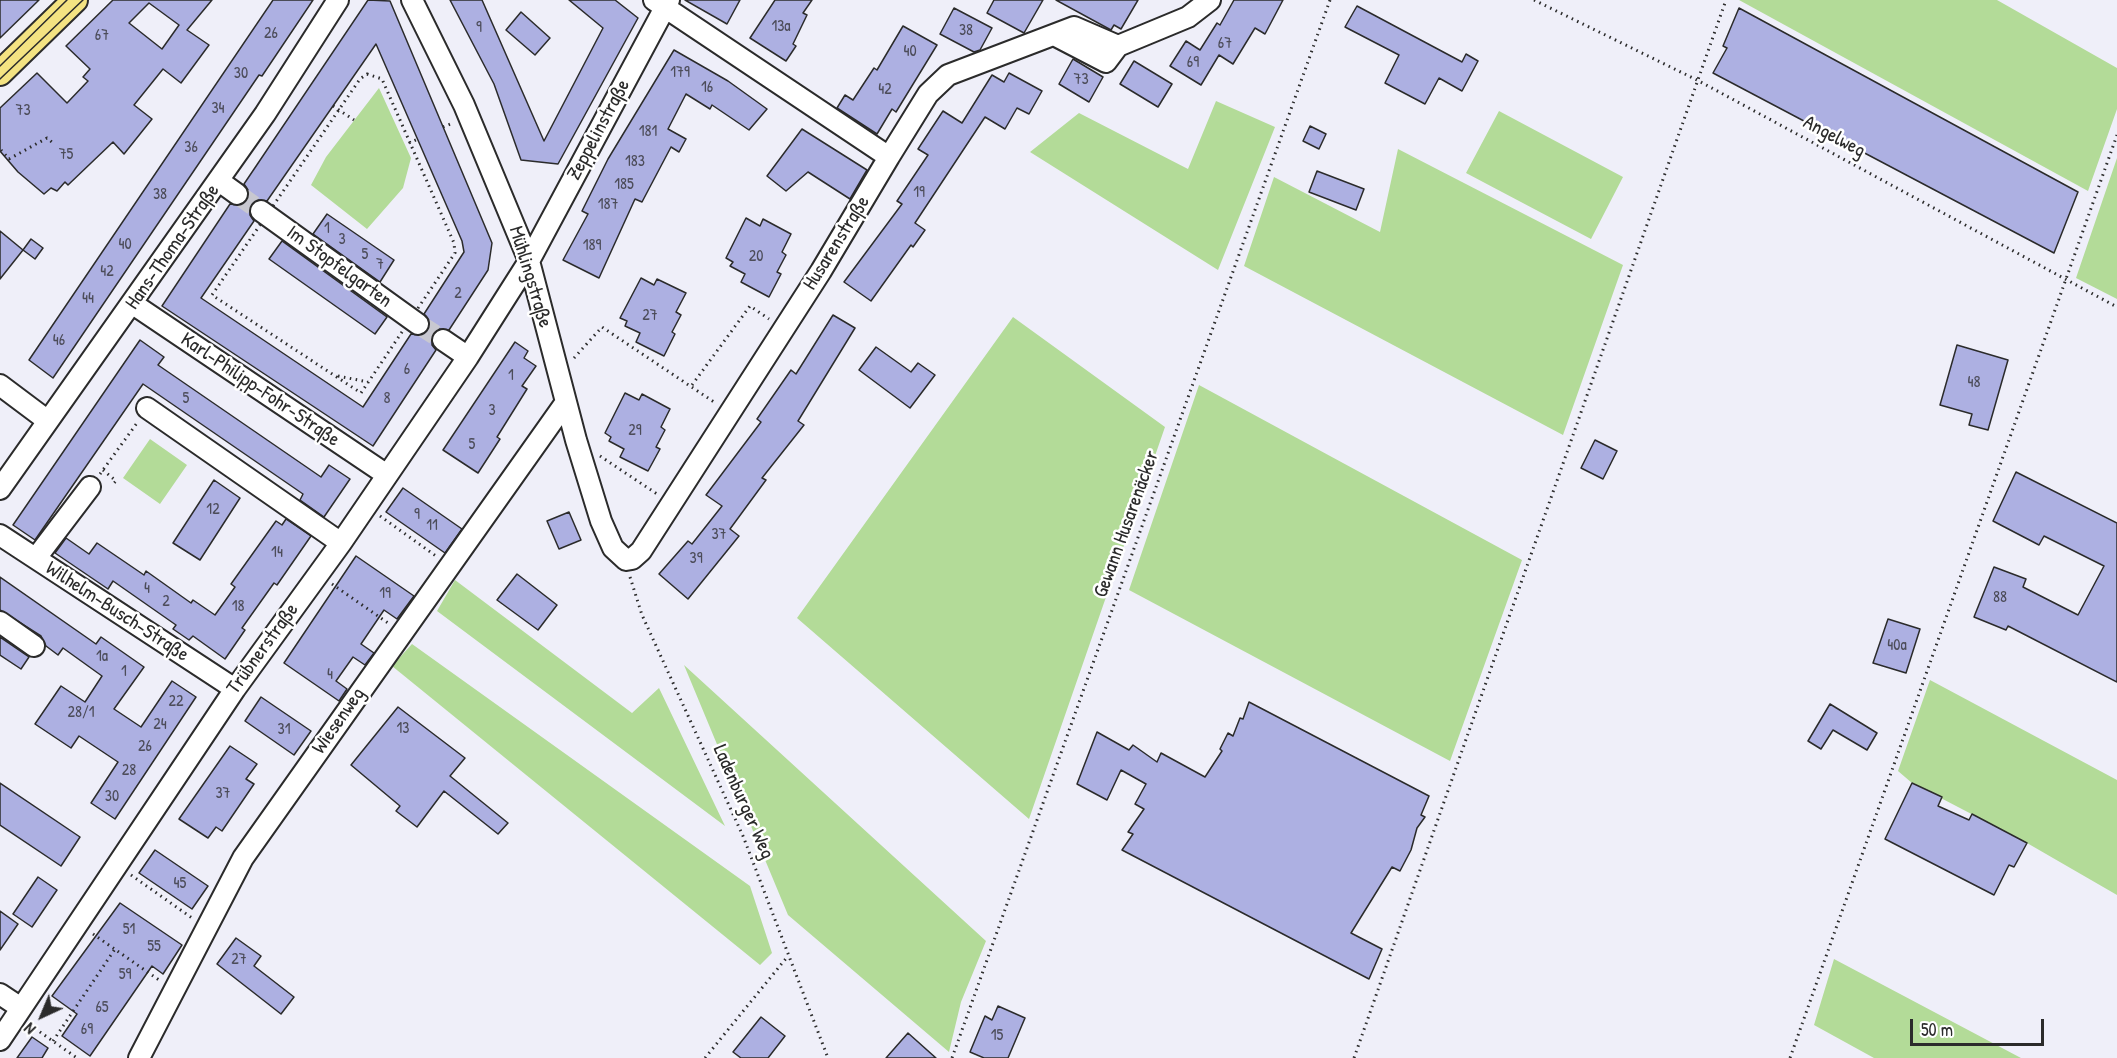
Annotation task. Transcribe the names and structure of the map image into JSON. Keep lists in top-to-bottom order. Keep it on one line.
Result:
{"streets":{"street":["Zeppelinstraße","Husarenstraße","Hans-Thoma-Straße","Im Stopfelgarten","Mühlingstraße","Karl-Philipp-Fohr-Straße","Wilhelm-Busch-Straße","Trübnerstraße","Wiesenweg"],"path":["Angelweg","Gewann Husarenäcker","Ladenburger Weg"]},"crossings":[["Zeppelinstraße","Mühlingstraße"],["Zeppelinstraße","Trübnerstraße"],["Husarenstraße","Mühlingstraße"],["Husarenstraße","Ladenburger Weg"],["Hans-Thoma-Straße","Karl-Philipp-Fohr-Straße"],["Mühlingstraße","Trübnerstraße"],["Mühlingstraße","Wiesenweg"],["Mühlingstraße","Ladenburger Weg"],["Karl-Philipp-Fohr-Straße","Trübnerstraße"],["Wilhelm-Busch-Straße","Trübnerstraße"]],"house_numbers":["13a","9","38","26","67","67","40","69","179","30","73","16","42","34","73","181","36","75","183","185","19","38","187","1","3","40","189","5","20","7","42","2","44","27","46","6","1","48","5","8","3","29","5","12","9","11","37","14","39","4","19","88","2","18","40a","1a","1","4","22","28/1","24","13","31","26","28","37","30","45","51","55","27","59","65","69","15"],"scale_bar":"50 m","north":"bottom left"}
